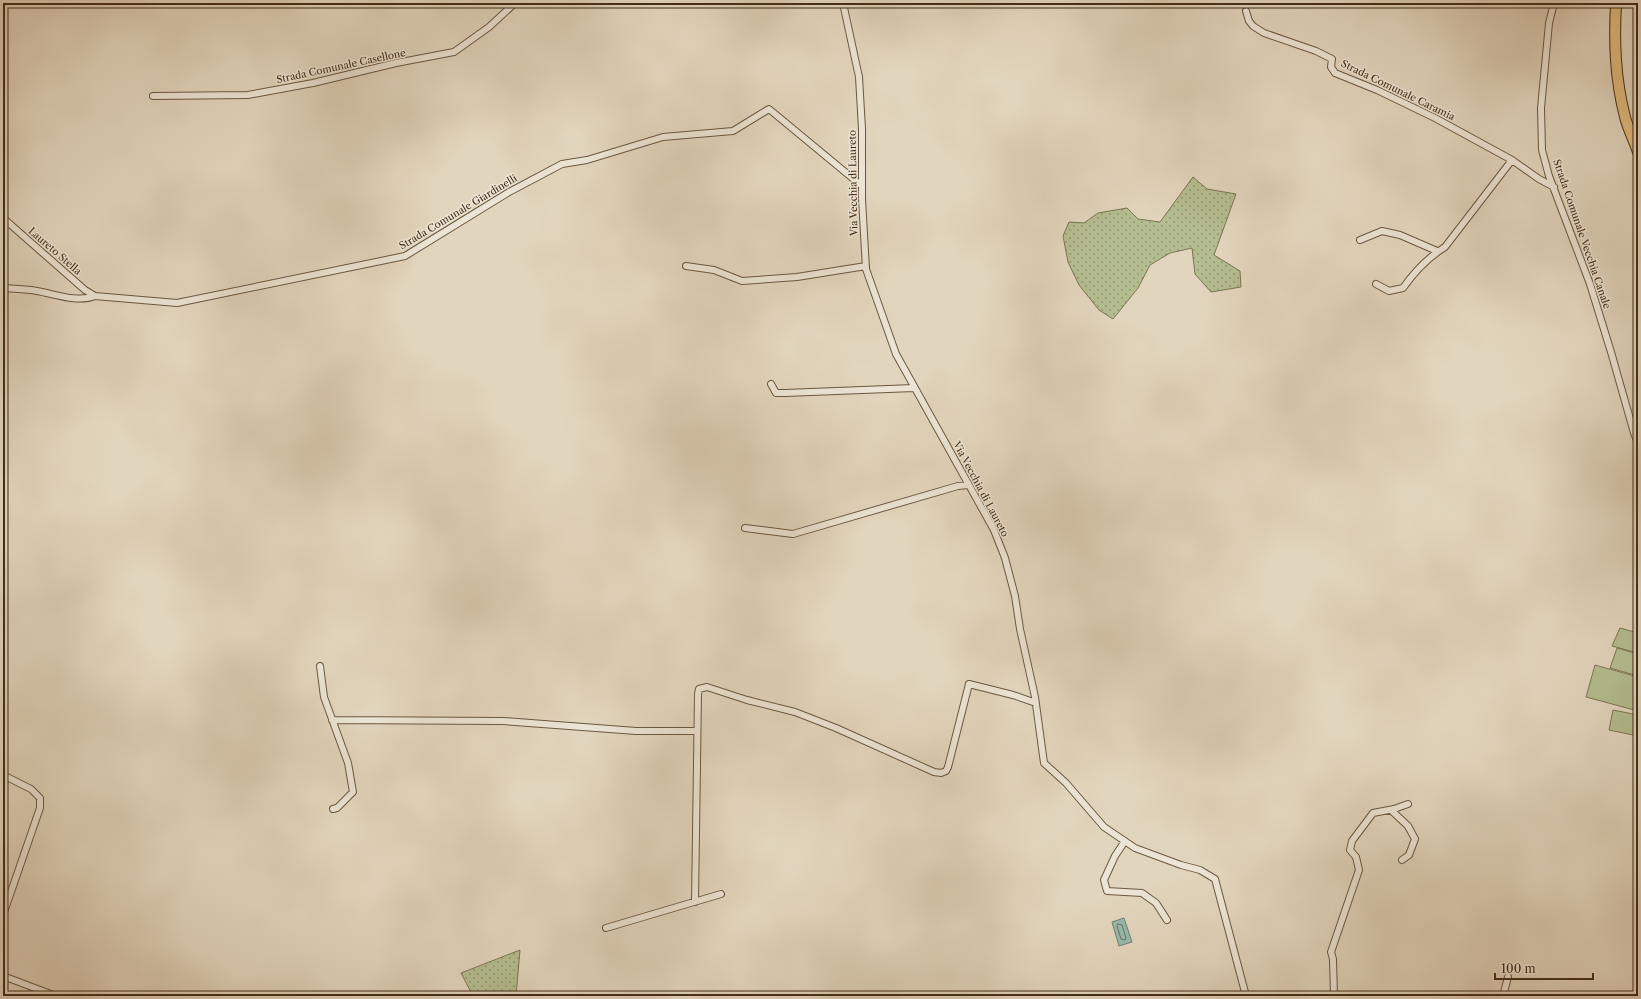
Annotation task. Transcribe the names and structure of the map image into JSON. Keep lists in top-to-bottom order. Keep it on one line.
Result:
{"streets":{"street":["Strada Comunale Casellone","Strada Comunale Caramia","Via Vecchia di Laureto","Strada Comunale Giardinelli","Strada Comunale Vecchia Canale","Laureto Stella"]},"crossings":[["Strada Comunale Caramia","Strada Comunale Vecchia Canale"],["Via Vecchia di Laureto","Strada Comunale Giardinelli"],["Strada Comunale Giardinelli","Laureto Stella"]],"scale_bar":"100 m"}
